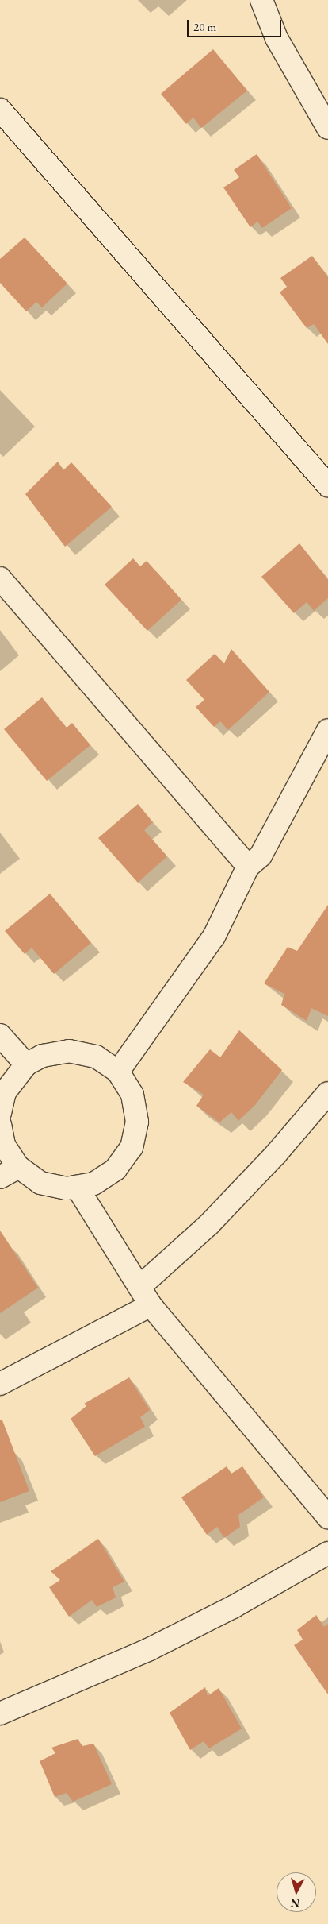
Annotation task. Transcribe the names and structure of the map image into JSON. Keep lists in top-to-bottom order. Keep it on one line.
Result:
{"scale_bar":"20 m","north":"bottom"}
